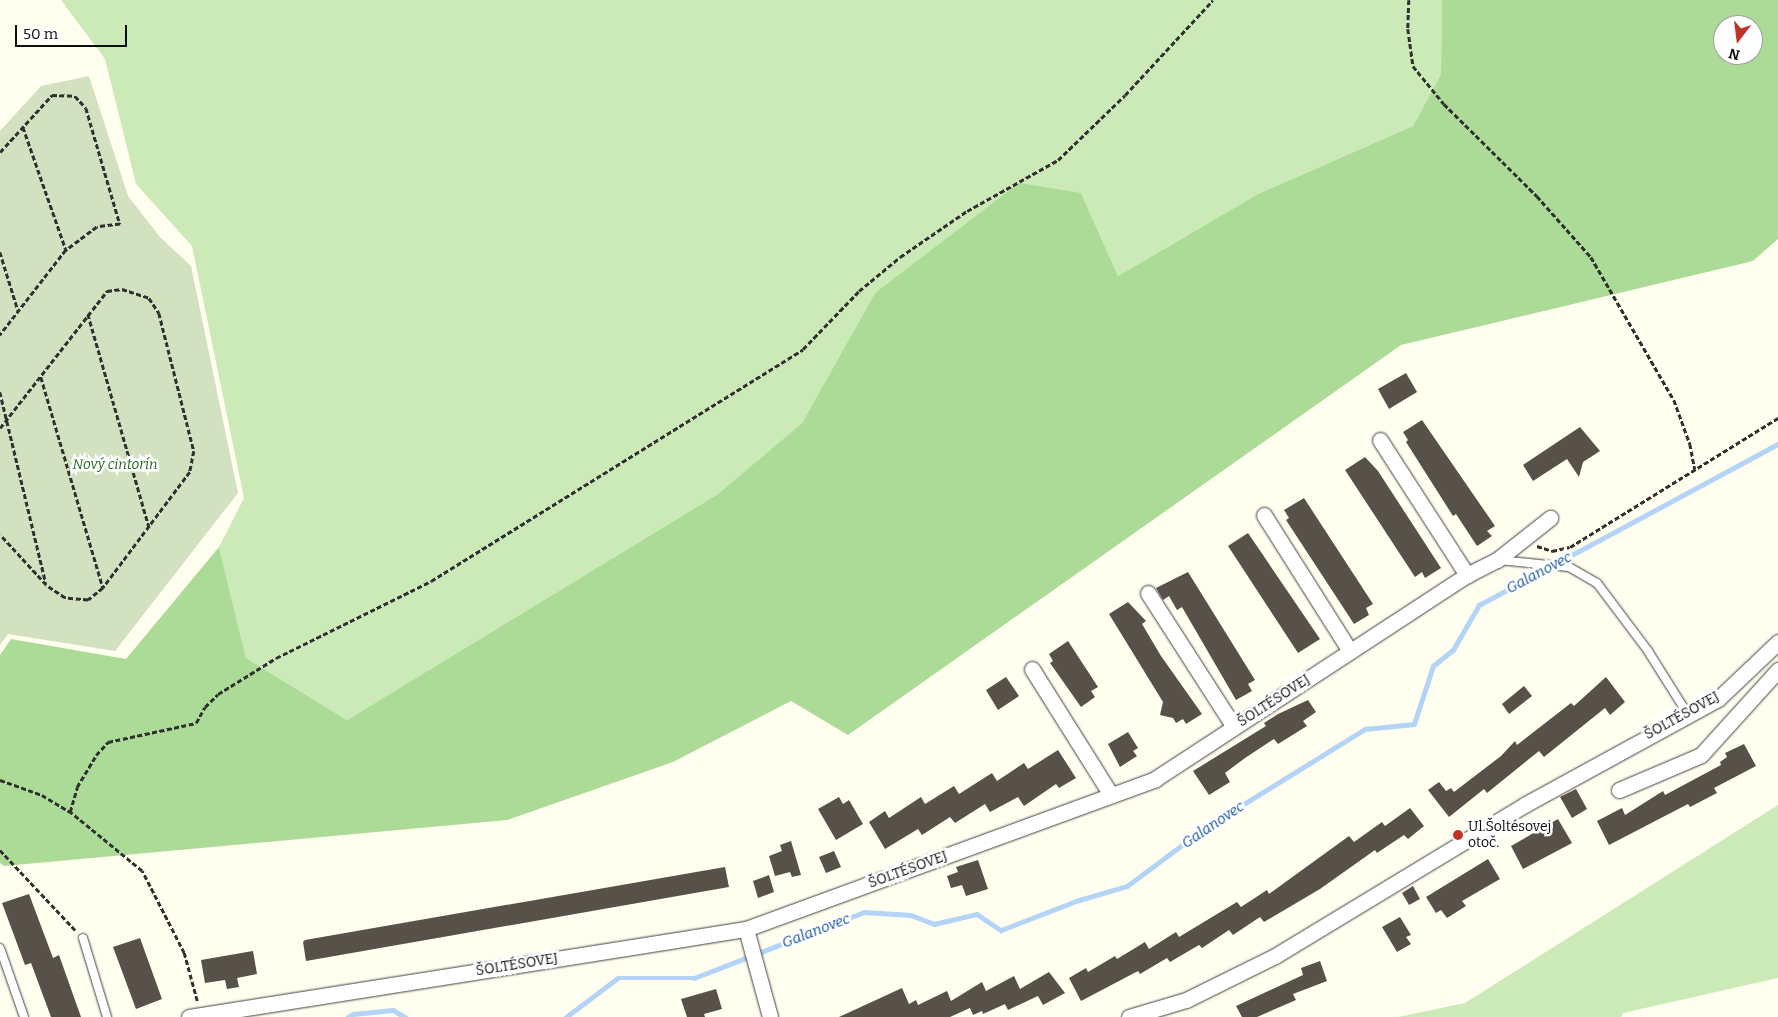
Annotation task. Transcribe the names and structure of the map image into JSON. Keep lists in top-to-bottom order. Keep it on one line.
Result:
{"streets":{"street":["ŠOLTÉSOVEJ"]},"water":["Galanovec"],"parks":["Nový cintorín"],"places":["Ul.Šoltésovej otoč."],"scale_bar":"50 m","north":"bottom"}
